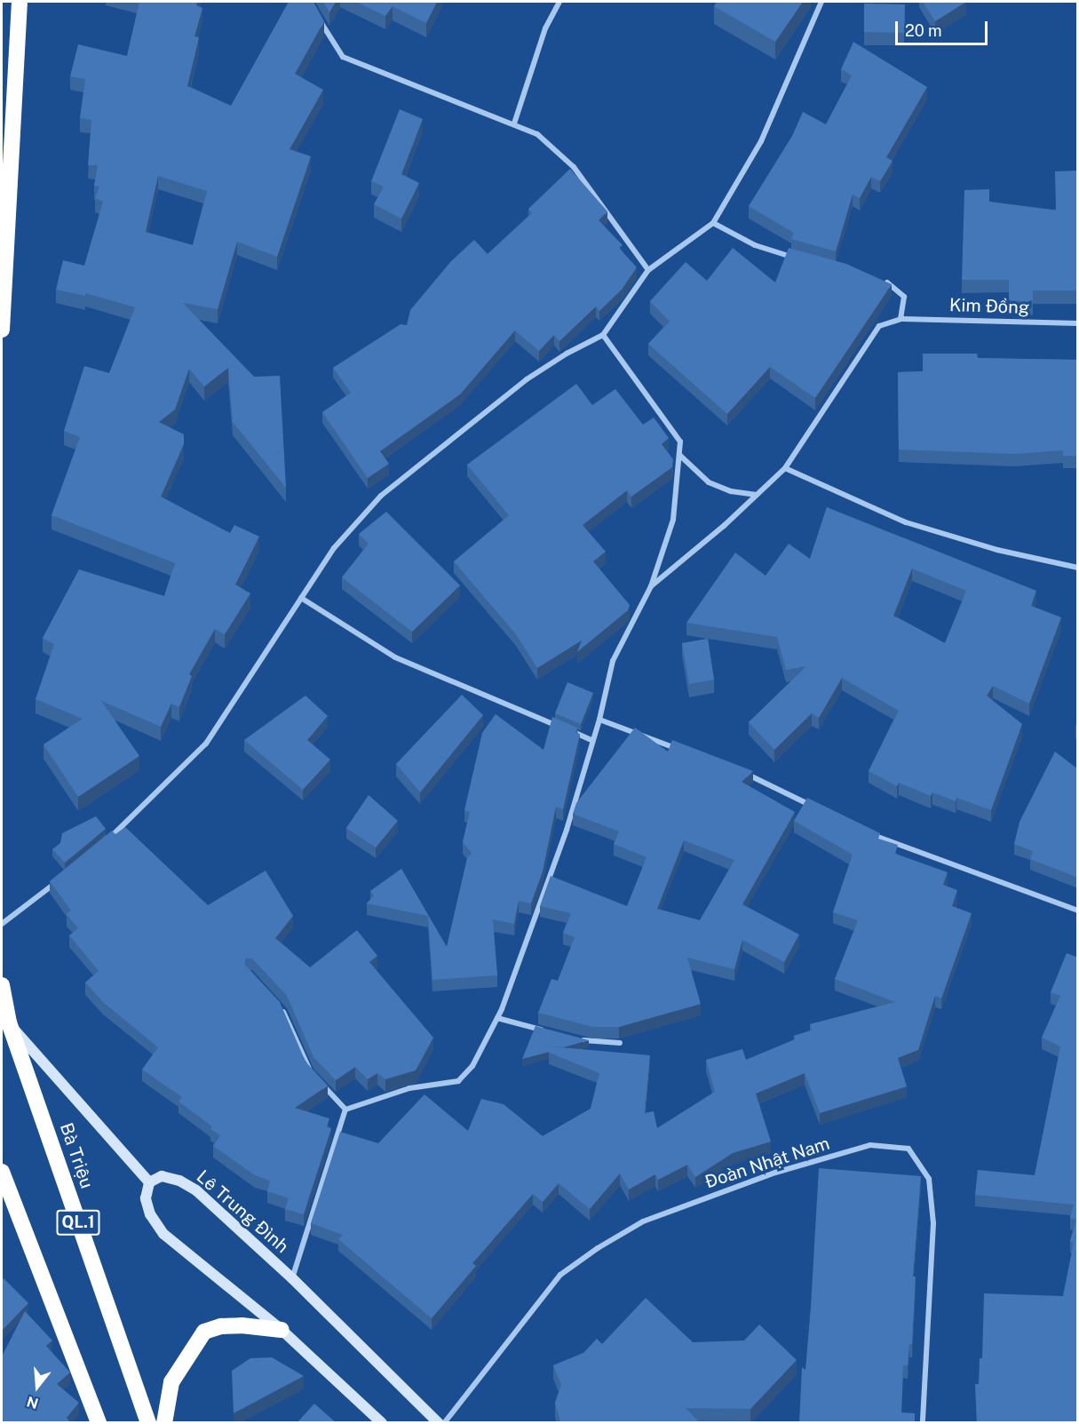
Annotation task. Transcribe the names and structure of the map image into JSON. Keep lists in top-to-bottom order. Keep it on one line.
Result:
{"streets":{"highway":["Bà Triệu","QL.1"],"main road":["Lê Trung Đình"],"street":["Kim Đồng","Đoàn Nhật Nam"]},"crossings":[["Bà Triệu","QL.1"]],"scale_bar":"20 m","north":"bottom"}
